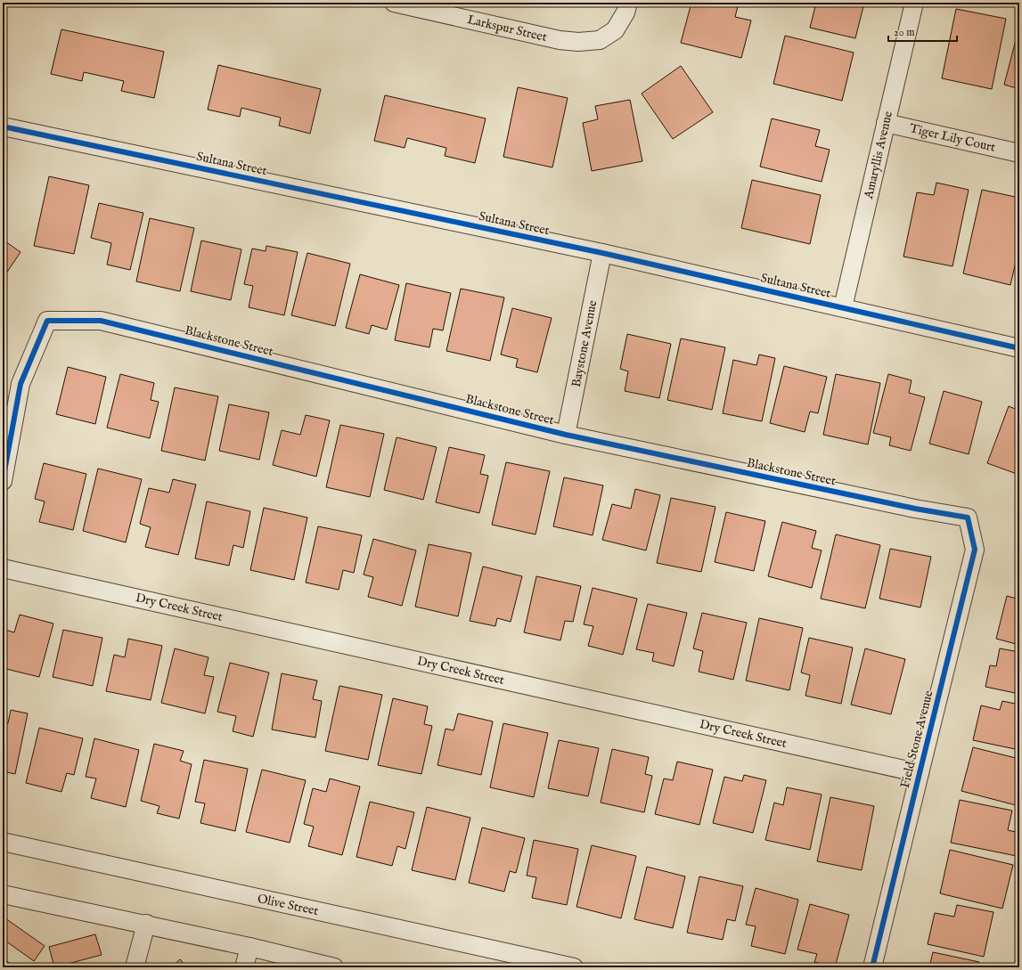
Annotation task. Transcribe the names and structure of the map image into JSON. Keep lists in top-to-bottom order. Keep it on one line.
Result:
{"streets":{"street":["Larkspur Street","Tiger Lily Court","Amaryllis Avenue","Sultana Street","Blackstone Street","Baystone Avenue","Dry Creek Street","Field Stone Avenue","Olive Street"]},"crossings":[["Tiger Lily Court","Amaryllis Avenue"],["Amaryllis Avenue","Sultana Street"],["Sultana Street","Baystone Avenue"],["Blackstone Street","Baystone Avenue"],["Blackstone Street","Field Stone Avenue"],["Dry Creek Street","Field Stone Avenue"]],"scale_bar":"20 m"}
